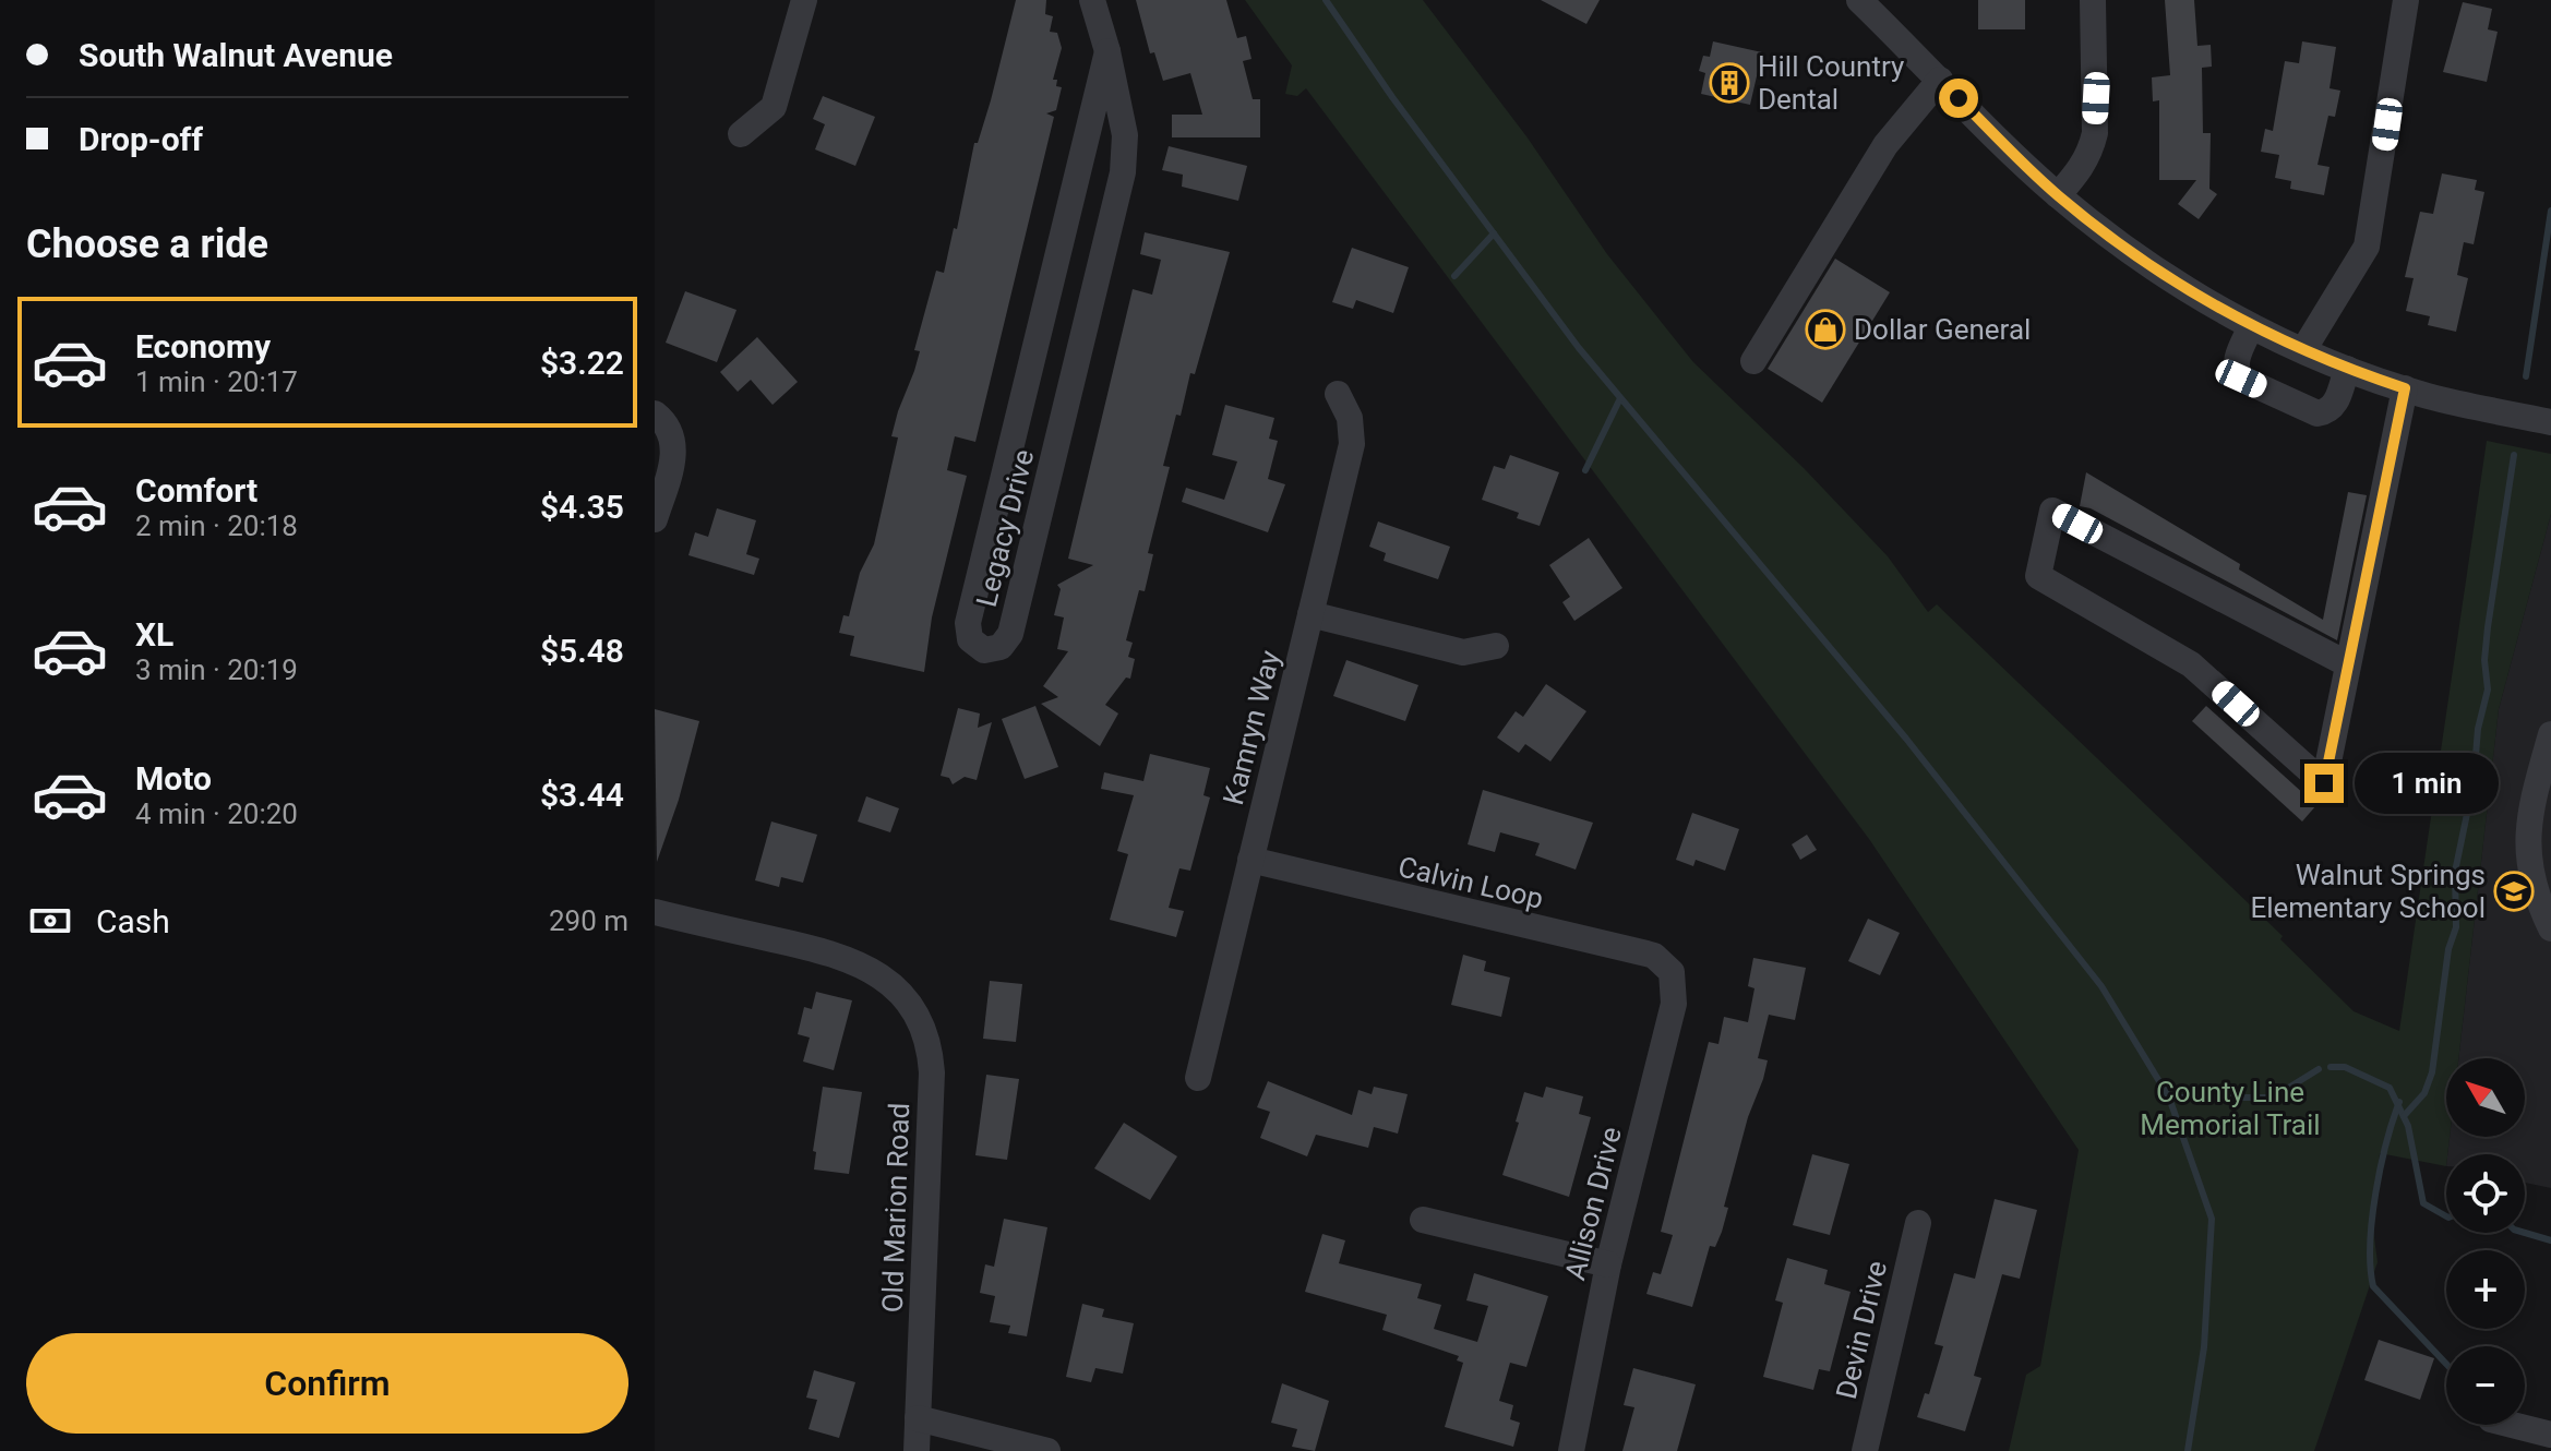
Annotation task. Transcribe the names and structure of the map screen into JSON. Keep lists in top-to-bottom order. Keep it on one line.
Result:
{"streets":{"street":["Legacy Drive","Kamryn Way","Calvin Loop","Allison Drive","Old Marion Road","Devin Drive"]},"crossings":[["Kamryn Way","Calvin Loop"],["Calvin Loop","Allison Drive"]],"parks":["County Line Memorial Trail"],"places":{"building":["Hill Country Dental"],"shop":["Dollar General"],"school or university":["Walnut Springs Elementary School"]},"north":"top left","page":{"banner":["South Walnut Avenue","Drop-off"],"heading":"Choose a ride","list":[{"name":"Economy","note":"1 min · 20:17","value":"$3.22"},{"name":"Comfort","note":"2 min · 20:18","value":"$4.35"},{"name":"XL","note":"3 min · 20:19","value":"$5.48"},{"name":"Moto","note":"4 min · 20:20","value":"$3.44"}],"bubble":"1 min","pay":["Cash","290 m"],"map_buttons":["+","−"],"buttons":"Confirm"}}
